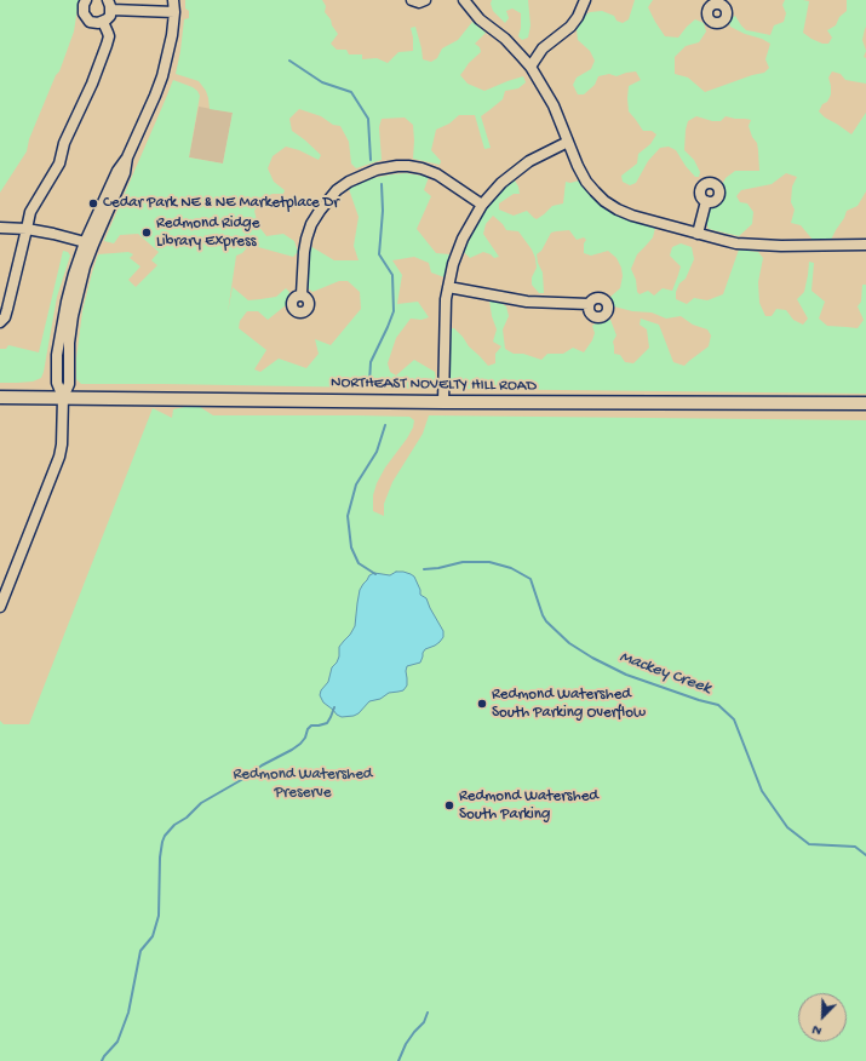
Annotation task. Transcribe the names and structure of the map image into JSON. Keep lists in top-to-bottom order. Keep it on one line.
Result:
{"streets":{"main road":["NORTHEAST NOVELTY HILL ROAD"]},"water":["Mackey Creek"],"parks":["Redmond Watershed Preserve"],"places":["Cedar Park NE & NE Marketplace Dr","Redmond Ridge Library Express","Redmond Watershed South Parking Overflow","Redmond Watershed South Parking"],"north":"bottom left"}
